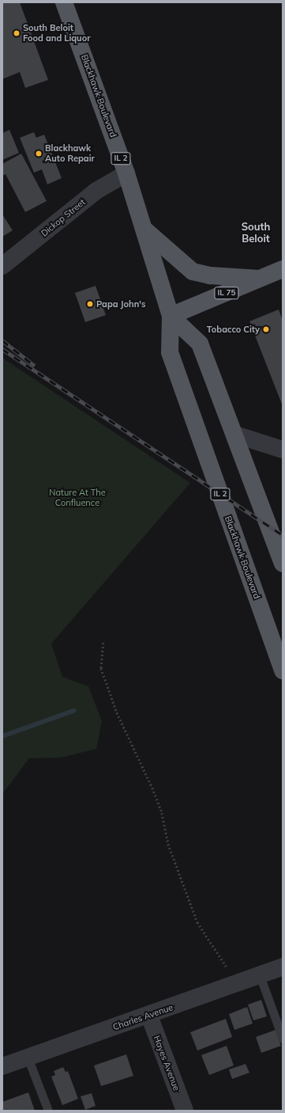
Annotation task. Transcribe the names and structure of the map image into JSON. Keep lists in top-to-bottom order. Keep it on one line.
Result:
{"streets":{"main road":["Blackhawk Boulevard","IL 2","IL 75"],"street":["Dickop Street","Charles Avenue","Hayes Avenue"]},"crossings":[["Blackhawk Boulevard","Dickop Street"],["Blackhawk Boulevard","IL 75"],["Charles Avenue","Hayes Avenue"]],"districts":["South Beloit"],"parks":["Nature At The Confluence"],"places":["South Beloit Food and Liquor","Blackhawk Auto Repair","Papa John's","Tobacco City"]}
